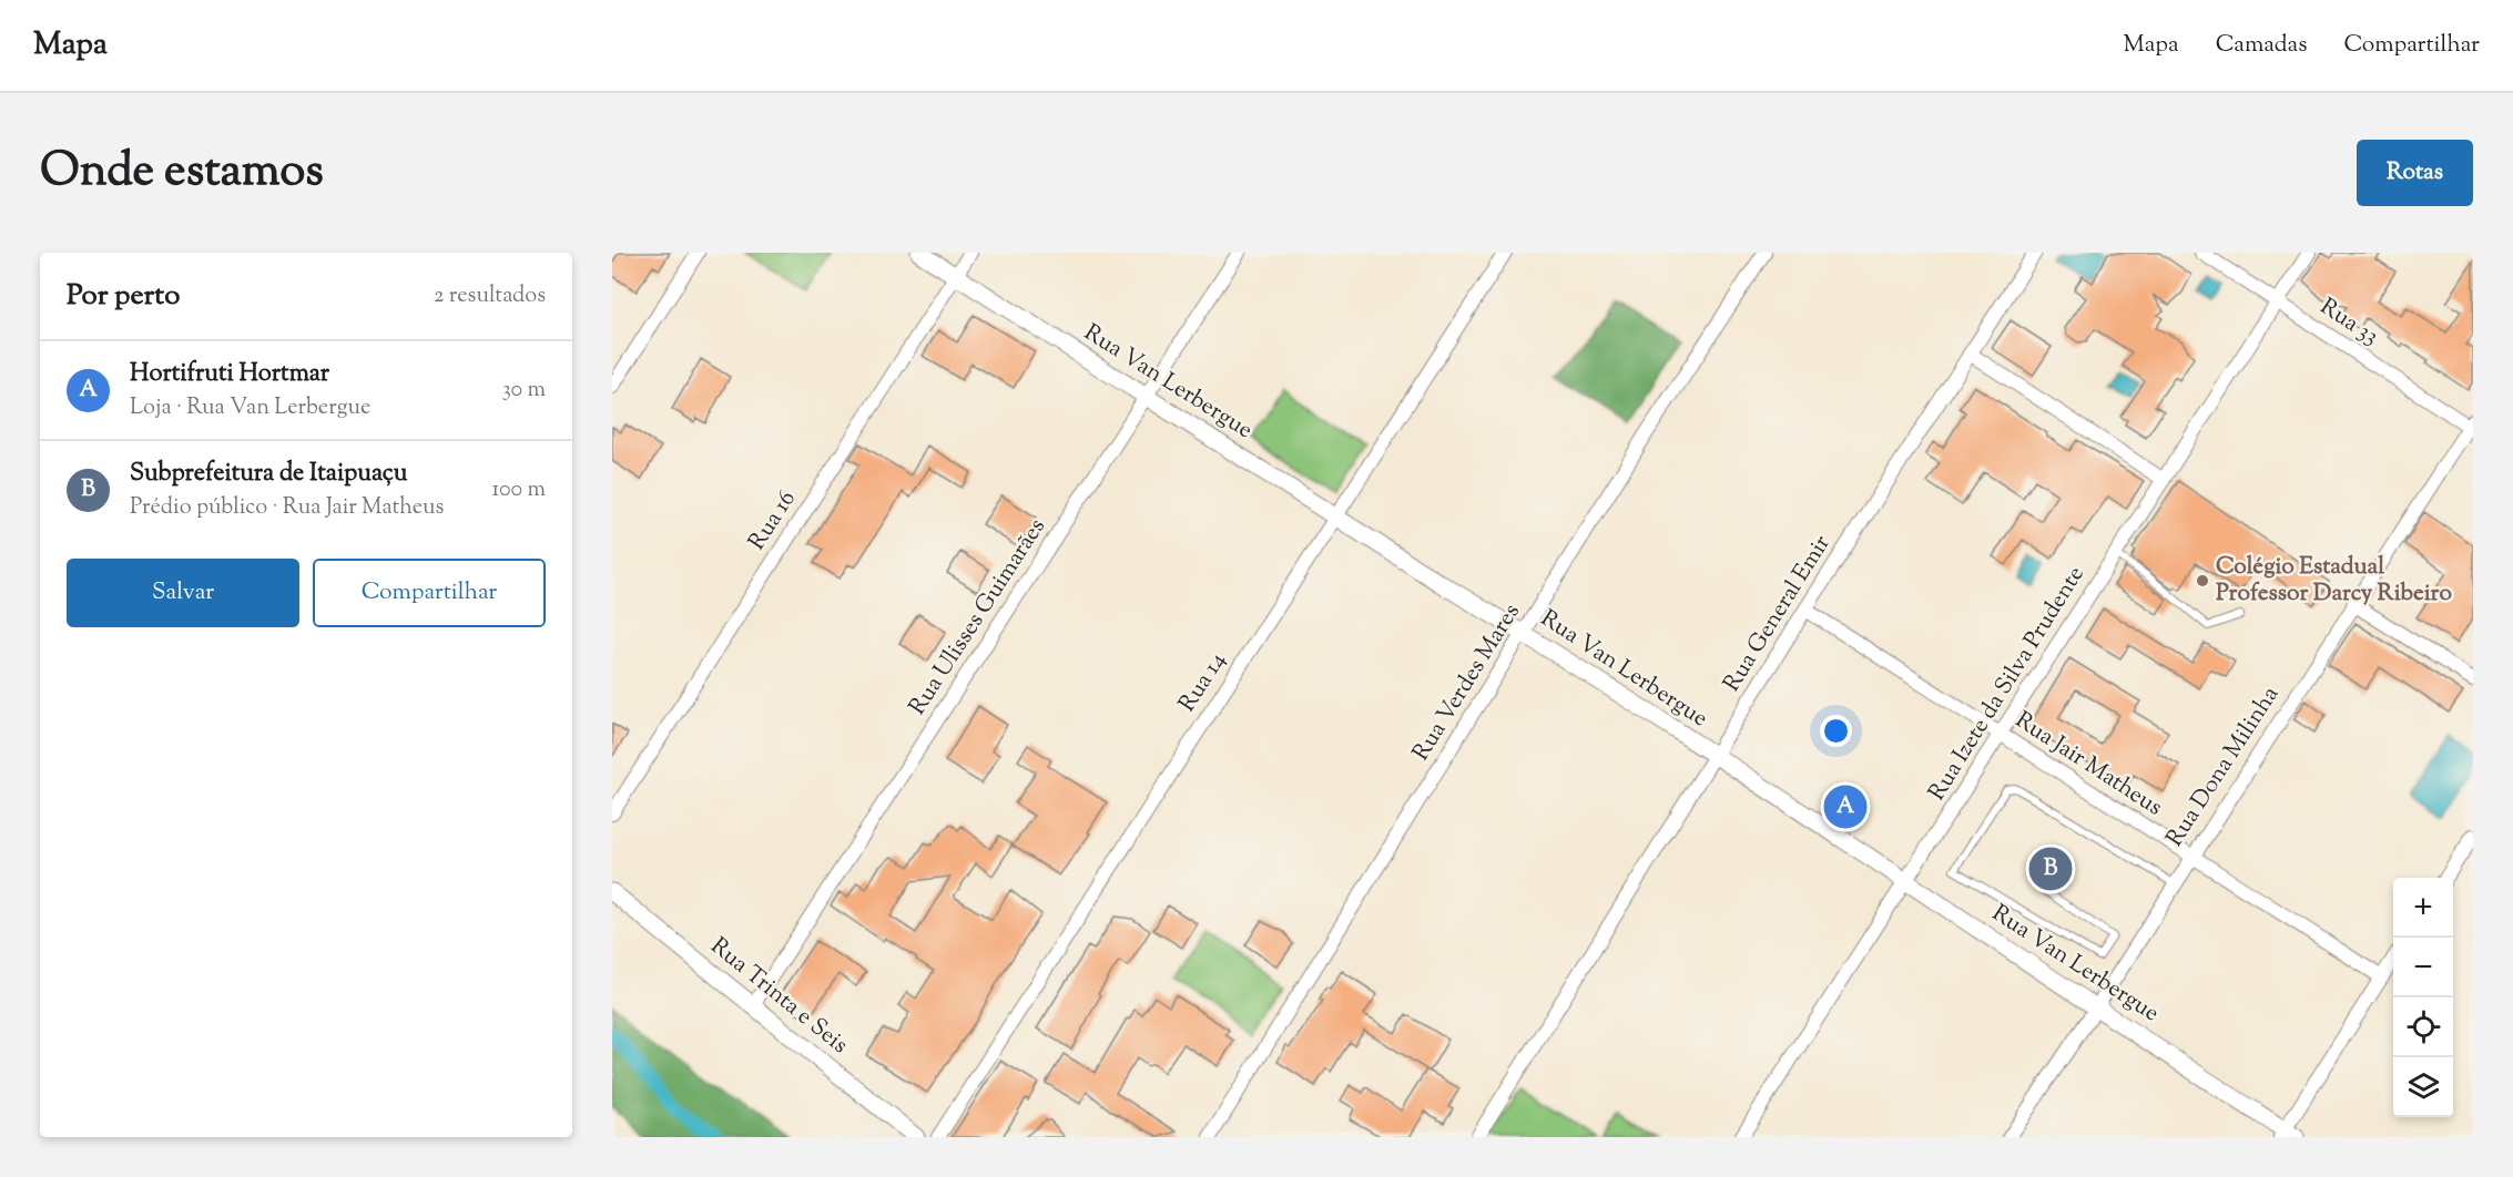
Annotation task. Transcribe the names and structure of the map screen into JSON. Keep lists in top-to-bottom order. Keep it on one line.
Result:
{"streets":{"street":["Rua 33","Rua Van Lerbergue","Rua 16","Rua General Emir","Rua Ulisses Guimarães","Rua 14","Rua Verdes Mares","Rua Izete da Silva Prudente","Rua Jair Matheus","Rua Dona Milinha","Rua Trinta e Seis"]},"crossings":[["Rua 33","Rua Izete da Silva Prudente"],["Rua 33","Rua Dona Milinha"],["Rua Van Lerbergue","Rua 16"],["Rua Van Lerbergue","Rua General Emir"],["Rua Van Lerbergue","Rua Ulisses Guimarães"],["Rua Van Lerbergue","Rua 14"],["Rua Van Lerbergue","Rua Verdes Mares"],["Rua Van Lerbergue","Rua Izete da Silva Prudente"],["Rua Van Lerbergue","Rua Dona Milinha"],["Rua General Emir","Rua Jair Matheus"],["Rua Ulisses Guimarães","Rua Trinta e Seis"],["Rua Izete da Silva Prudente","Rua Jair Matheus"],["Rua Jair Matheus","Rua Dona Milinha"]],"places":["Colégio Estadual Professor Darcy Ribeiro"],"page":{"header":"Mapa","nav":["Mapa","Camadas","Compartilhar"],"title":"Onde estamos","buttons":["Rotas",["Salvar","Compartilhar"]],"heading":["Por perto","2 resultados"],"list":[{"mark":"A","name":"Hortifruti Hortmar","note":"Loja · Rua Van Lerbergue","value":"30 m"},{"mark":"B","name":"Subprefeitura de Itaipuaçu","note":"Prédio público · Rua Jair Matheus","value":"100 m"}],"pins":["A","B"],"map_buttons":["+","−"]}}
